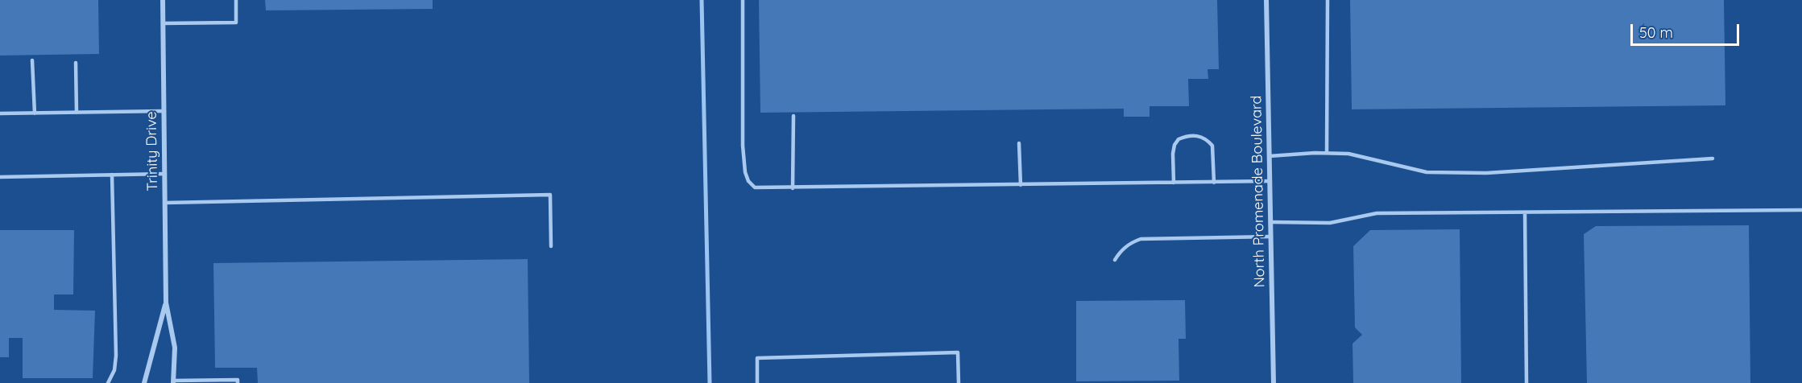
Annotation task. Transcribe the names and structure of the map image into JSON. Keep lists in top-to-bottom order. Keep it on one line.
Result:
{"streets":{"street":["Trinity Drive","North Promenade Boulevard"]},"scale_bar":"50 m"}
